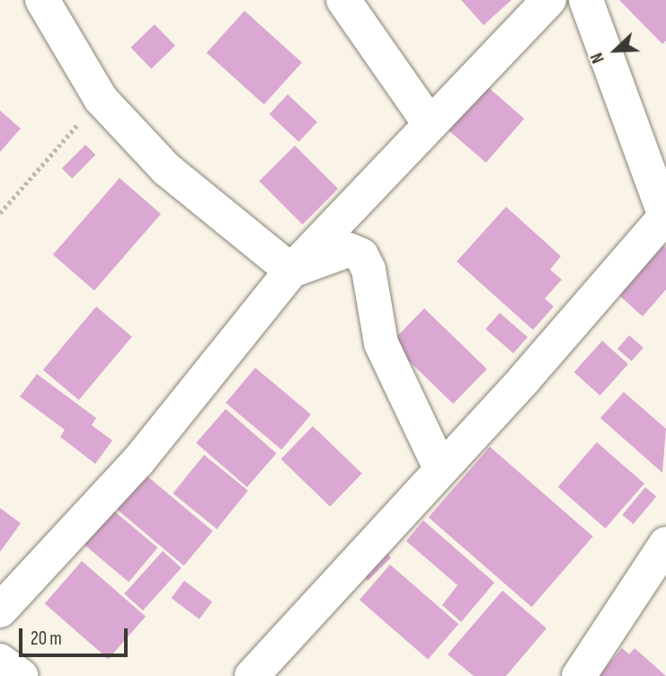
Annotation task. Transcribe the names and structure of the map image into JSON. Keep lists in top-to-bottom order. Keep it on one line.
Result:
{"scale_bar":"20 m","north":"bottom left"}
